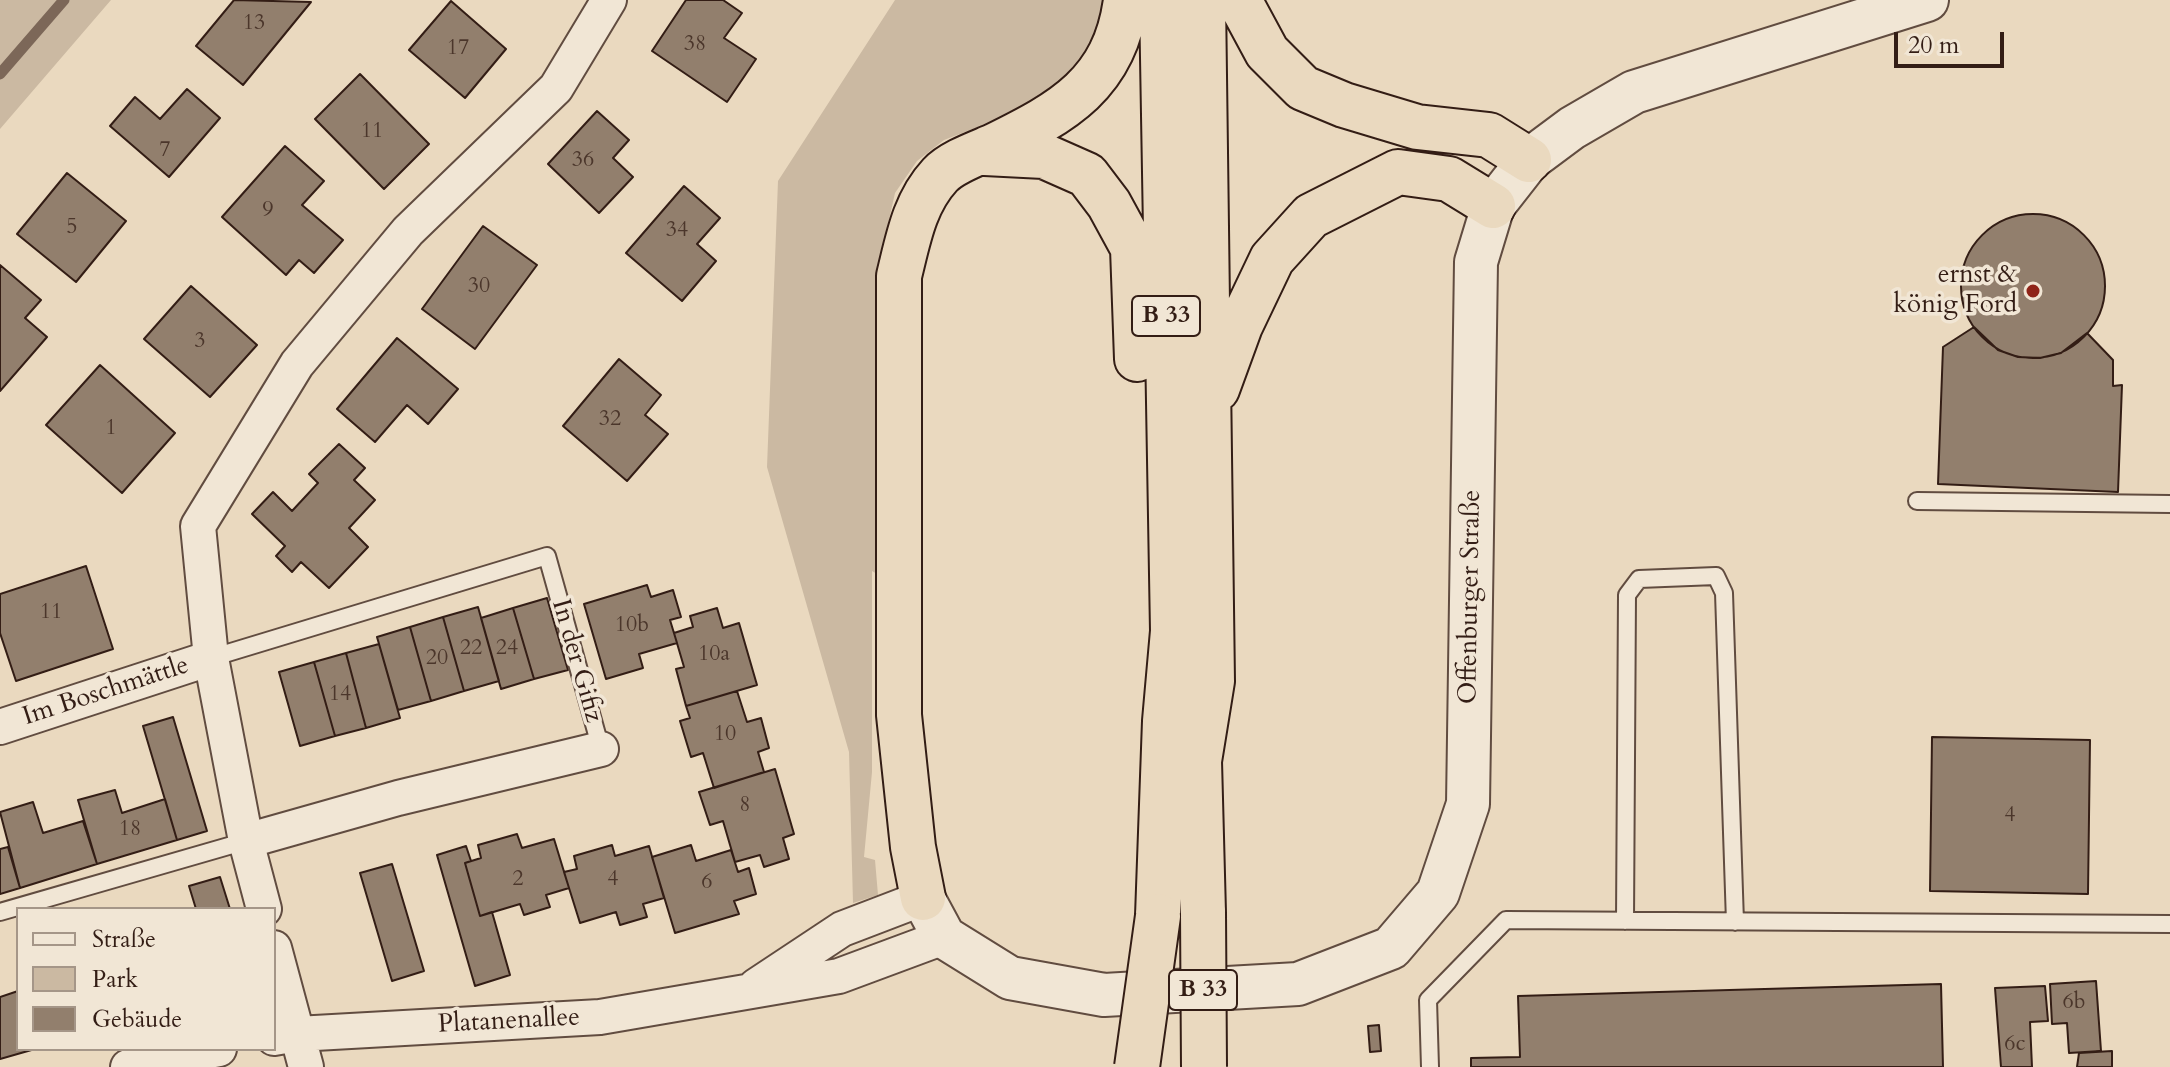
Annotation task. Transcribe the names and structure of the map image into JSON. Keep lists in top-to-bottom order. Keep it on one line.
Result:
{"streets":{"highway":["B 33"],"street":["Offenburger Straße","In der Gifiz","Im Boschmättle","Platanenallee"]},"crossings":[["Offenburger Straße","Platanenallee"],["In der Gifiz","Im Boschmättle"]],"places":["ernst & könig Ford"],"house_numbers":["13","38","17","11","7","36","9","5","34","30","3","32","1","11","10b","22","24","10a","20","14","10","8","4","18","2","4","6","6b","6c"],"legend":["Straße","Park","Gebäude"],"scale_bar":"20 m"}
